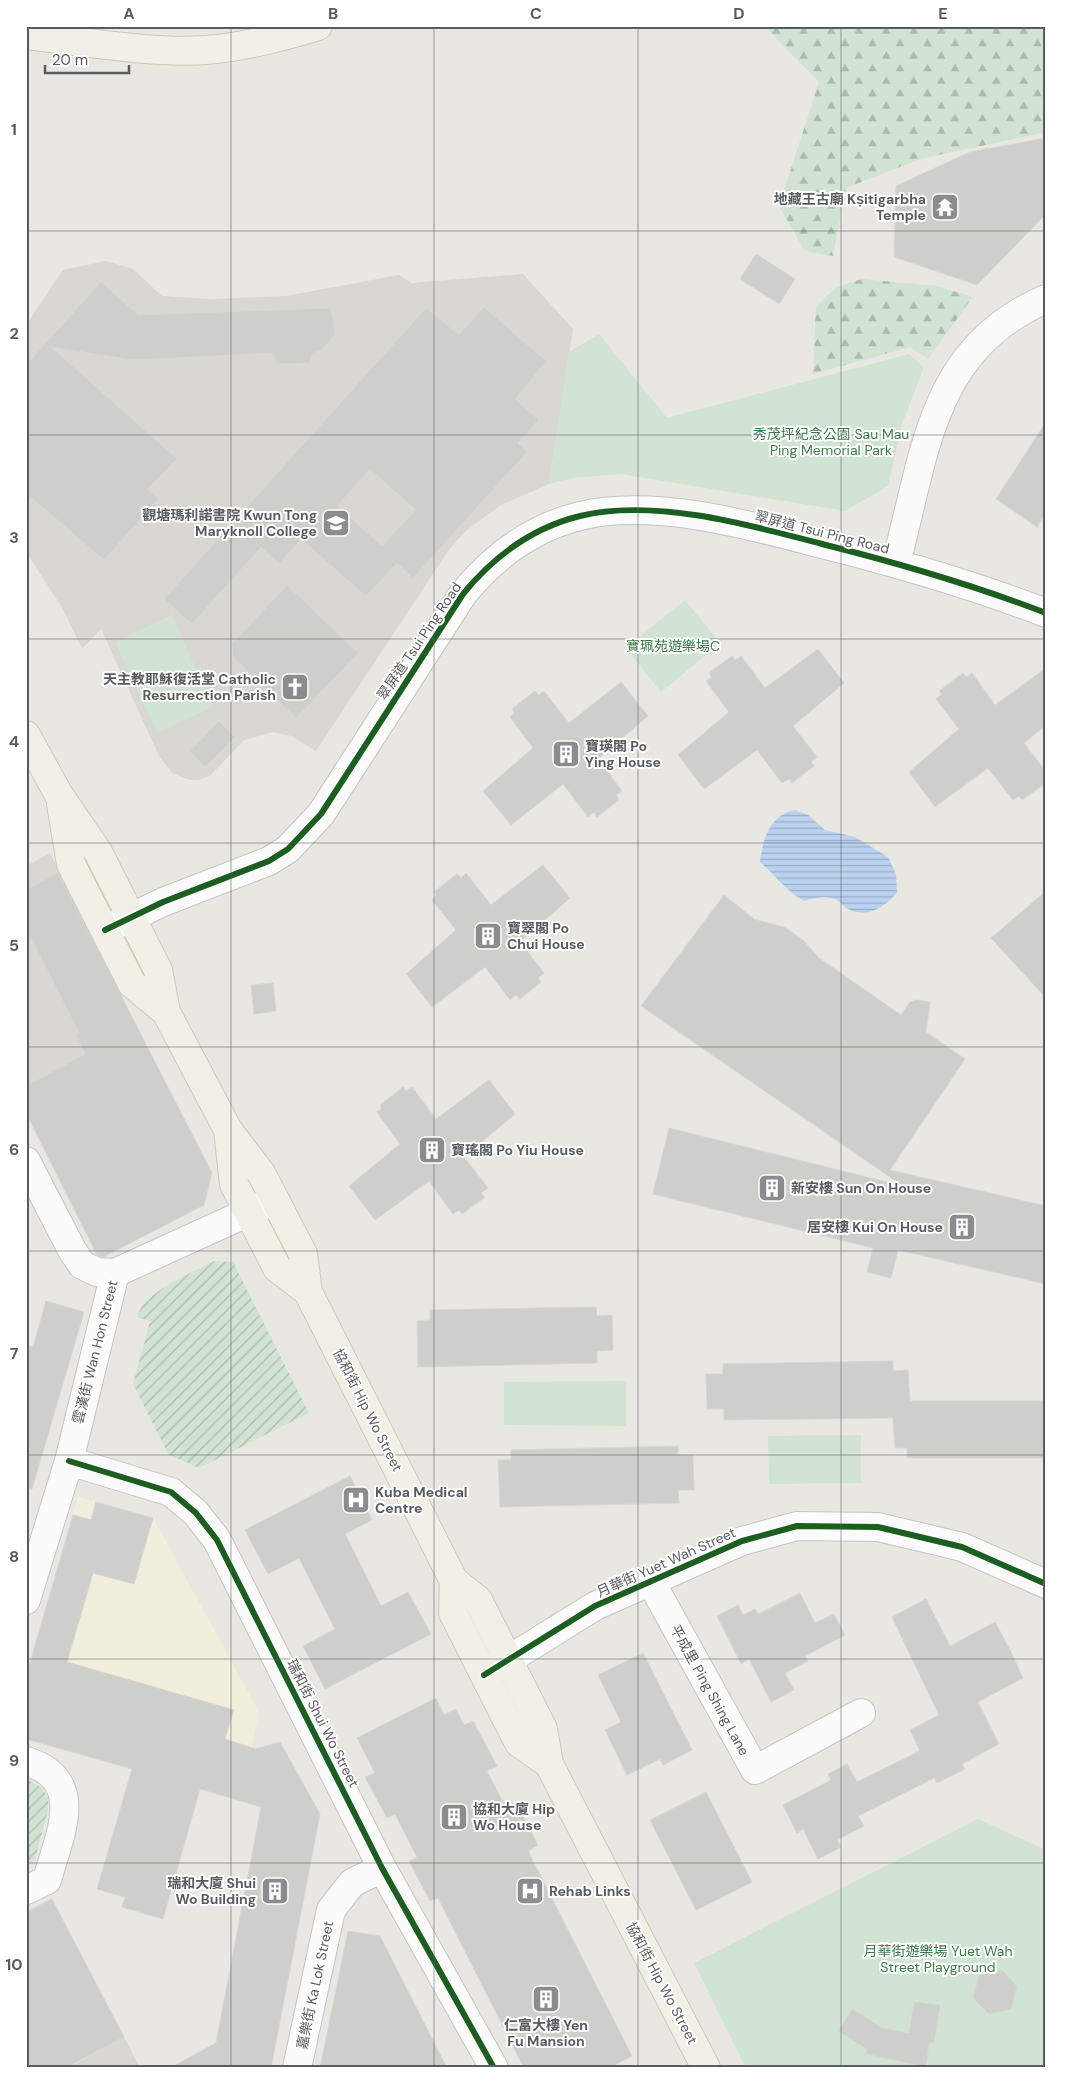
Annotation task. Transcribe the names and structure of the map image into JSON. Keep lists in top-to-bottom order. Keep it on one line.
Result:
{"streets":{"main road":["協和街 Hip Wo Street"],"street":["翠屏道 Tsui Ping Road","雲漢街 Wan Hon Street","月華街 Yuet Wah Street","平成里 Ping Shing Lane","瑞和街 Shui Wo Street","嘉樂街 Ka Lok Street"]},"crossings":[["翠屏道 Tsui Ping Road","協和街 Hip Wo Street"],["雲漢街 Wan Hon Street","協和街 Hip Wo Street"],["雲漢街 Wan Hon Street","瑞和街 Shui Wo Street"],["協和街 Hip Wo Street","月華街 Yuet Wah Street"],["月華街 Yuet Wah Street","平成里 Ping Shing Lane"],["瑞和街 Shui Wo Street","嘉樂街 Ka Lok Street"]],"parks":["秀茂坪紀念公園 Sau Mau Ping Memorial Park","寶珮苑遊樂場C","月華街遊樂場 Yuet Wah Street Playground"],"places":{"temple":["地藏王古廟 Kṣitigarbha Temple"],"school or university":["觀塘瑪利諾書院 Kwun Tong Maryknoll College"],"church":["天主教耶穌復活堂 Catholic Resurrection Parish"],"building":["寶瑛閣 Po Ying House","寶翠閣 Po Chui House","寶瑤閣 Po Yiu House","新安樓 Sun On House","居安樓 Kui On House","協和大廈 Hip Wo House","瑞和大廈 Shui Wo Building","仁富大樓 Yen Fu Mansion"],"hospital":["Kuba Medical Centre","Rehab Links"]},"scale_bar":"20 m","grid":{"columns":["A","B","C","D","E"],"rows":["1","2","3","4","5","6","7","8","9","10"]}}
